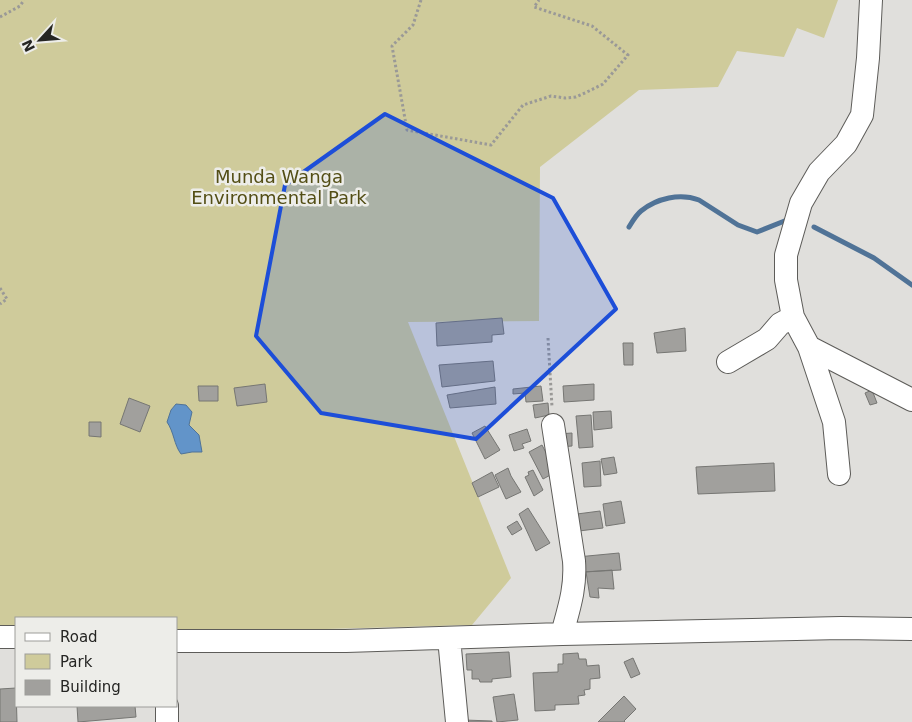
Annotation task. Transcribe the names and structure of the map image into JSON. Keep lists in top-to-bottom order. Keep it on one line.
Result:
{"parks":["Munda Wanga Environmental Park"],"legend":["Road","Park","Building"],"north":"bottom left"}
